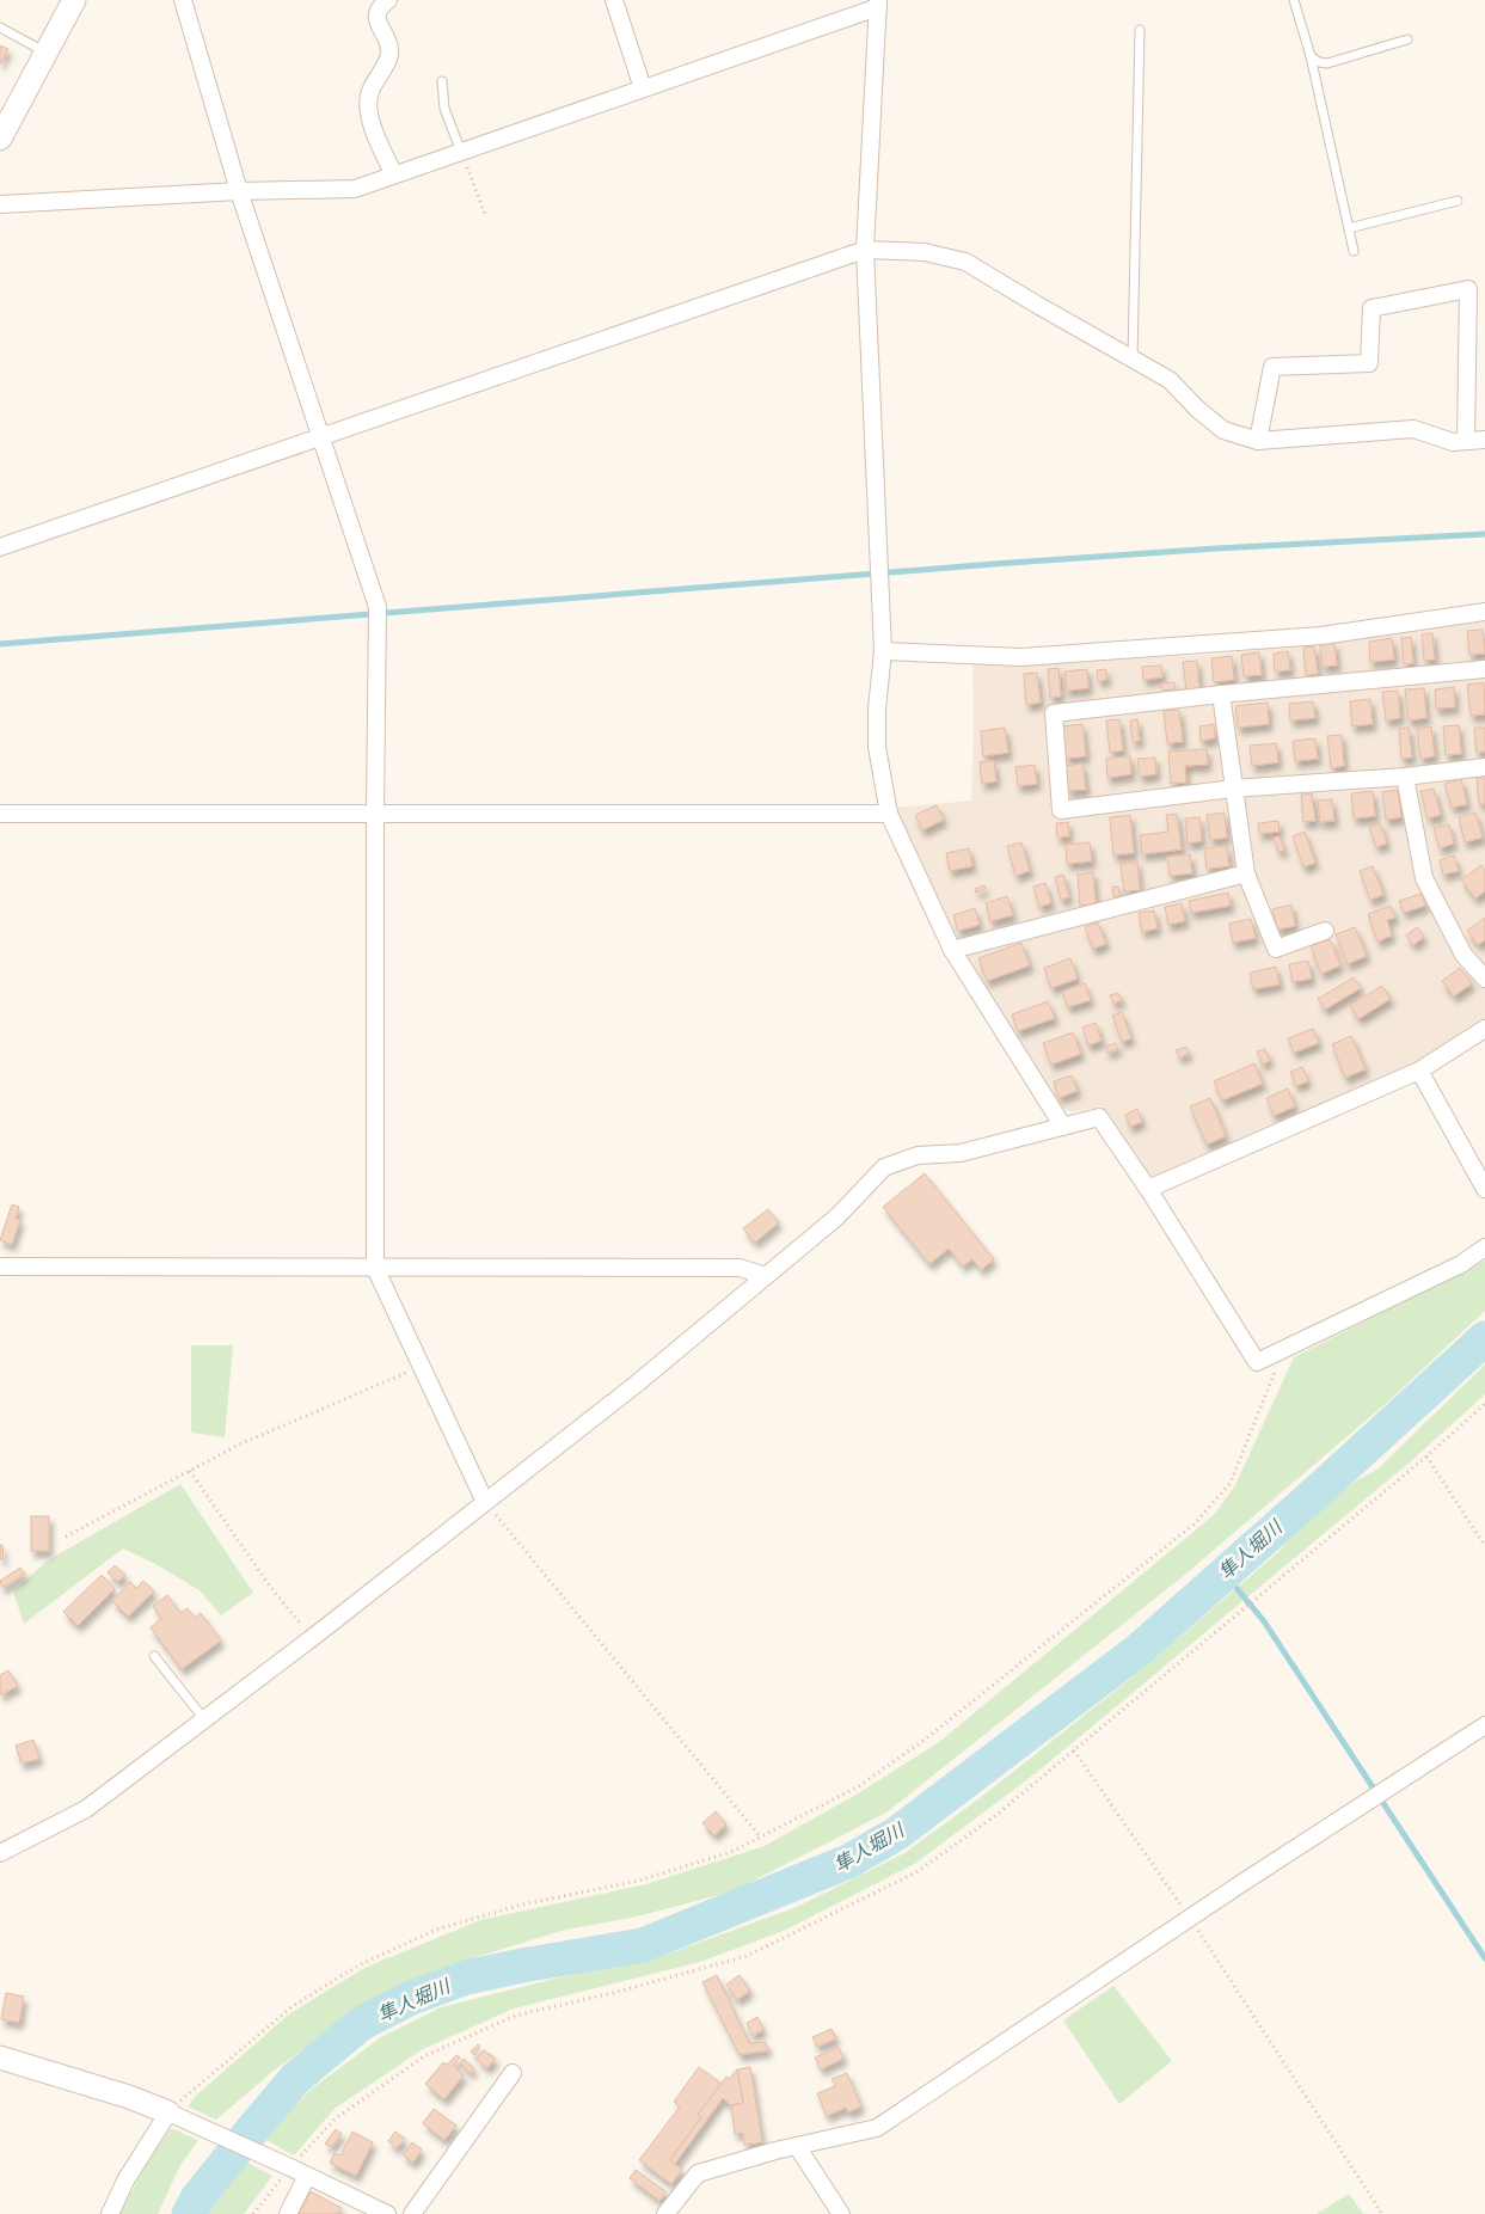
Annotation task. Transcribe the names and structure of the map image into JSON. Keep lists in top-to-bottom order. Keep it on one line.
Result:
{"water":["隼人堀川"]}
